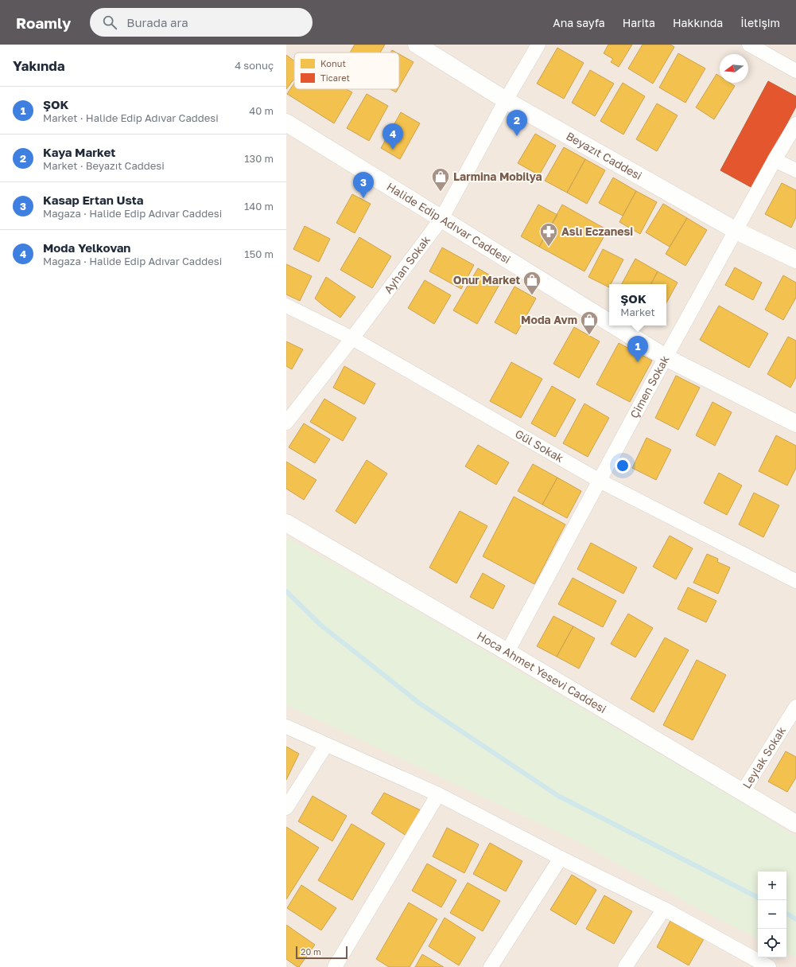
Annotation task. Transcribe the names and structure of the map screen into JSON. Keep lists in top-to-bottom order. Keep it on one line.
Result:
{"streets":{"street":["Beyazıt Caddesi","Halide Edip Adıvar Caddesi","Ayhan Sokak","Çimen Sokak","Gül Sokak","Hoca Ahmet Yesevi Caddesi","Leylak Sokak"]},"crossings":[["Beyazıt Caddesi","Ayhan Sokak"],["Beyazıt Caddesi","Çimen Sokak"],["Halide Edip Adıvar Caddesi","Ayhan Sokak"],["Halide Edip Adıvar Caddesi","Çimen Sokak"],["Ayhan Sokak","Gül Sokak"],["Çimen Sokak","Gül Sokak"],["Çimen Sokak","Hoca Ahmet Yesevi Caddesi"],["Hoca Ahmet Yesevi Caddesi","Leylak Sokak"]],"places":{"shop":["Larmina Mobilya","Onur Market","Moda Avm"],"pharmacy":["Aslı Eczanesi"]},"legend":["Konut","Ticaret"],"scale_bar":"20 m","north":"left","page":{"header":"Roamly","search":"Burada ara","nav":["Ana sayfa","Harita","Hakkında","İletişim"],"heading":["Yakında","4 sonuç"],"list":[{"mark":"1","name":"ŞOK","note":"Market · Halide Edip Adıvar Caddesi","value":"40 m"},{"mark":"2","name":"Kaya Market","note":"Market · Beyazıt Caddesi","value":"130 m"},{"mark":"3","name":"Kasap Ertan Usta","note":"Mağaza · Halide Edip Adıvar Caddesi","value":"140 m"},{"mark":"4","name":"Moda Yelkovan","note":"Mağaza · Halide Edip Adıvar Caddesi","value":"150 m"}],"pins":["2","4","3","1"],"popup":["ŞOK","Market"],"map_buttons":["+","−"],"scale":"20 m"}}
